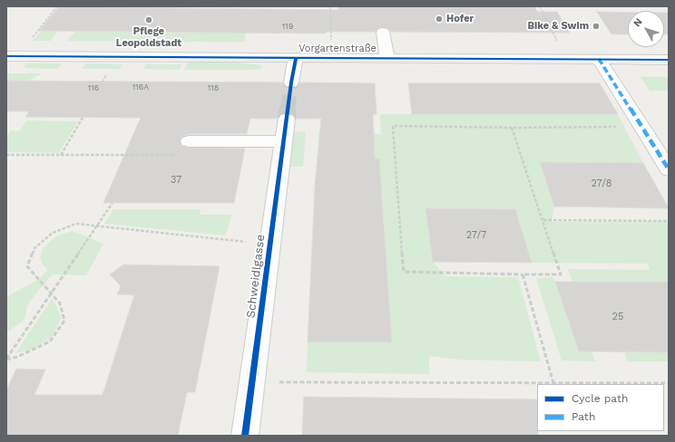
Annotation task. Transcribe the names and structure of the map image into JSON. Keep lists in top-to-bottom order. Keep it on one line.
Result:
{"streets":{"street":["Vorgartenstraße","Schweidlgasse"]},"places":["Hofer","Pflege Leopoldstadt","Bike & Swim"],"house_numbers":["119","116A","116","118","37","27/8","27/7","25"],"legend":["Cycle path","Path"],"north":"top left"}
